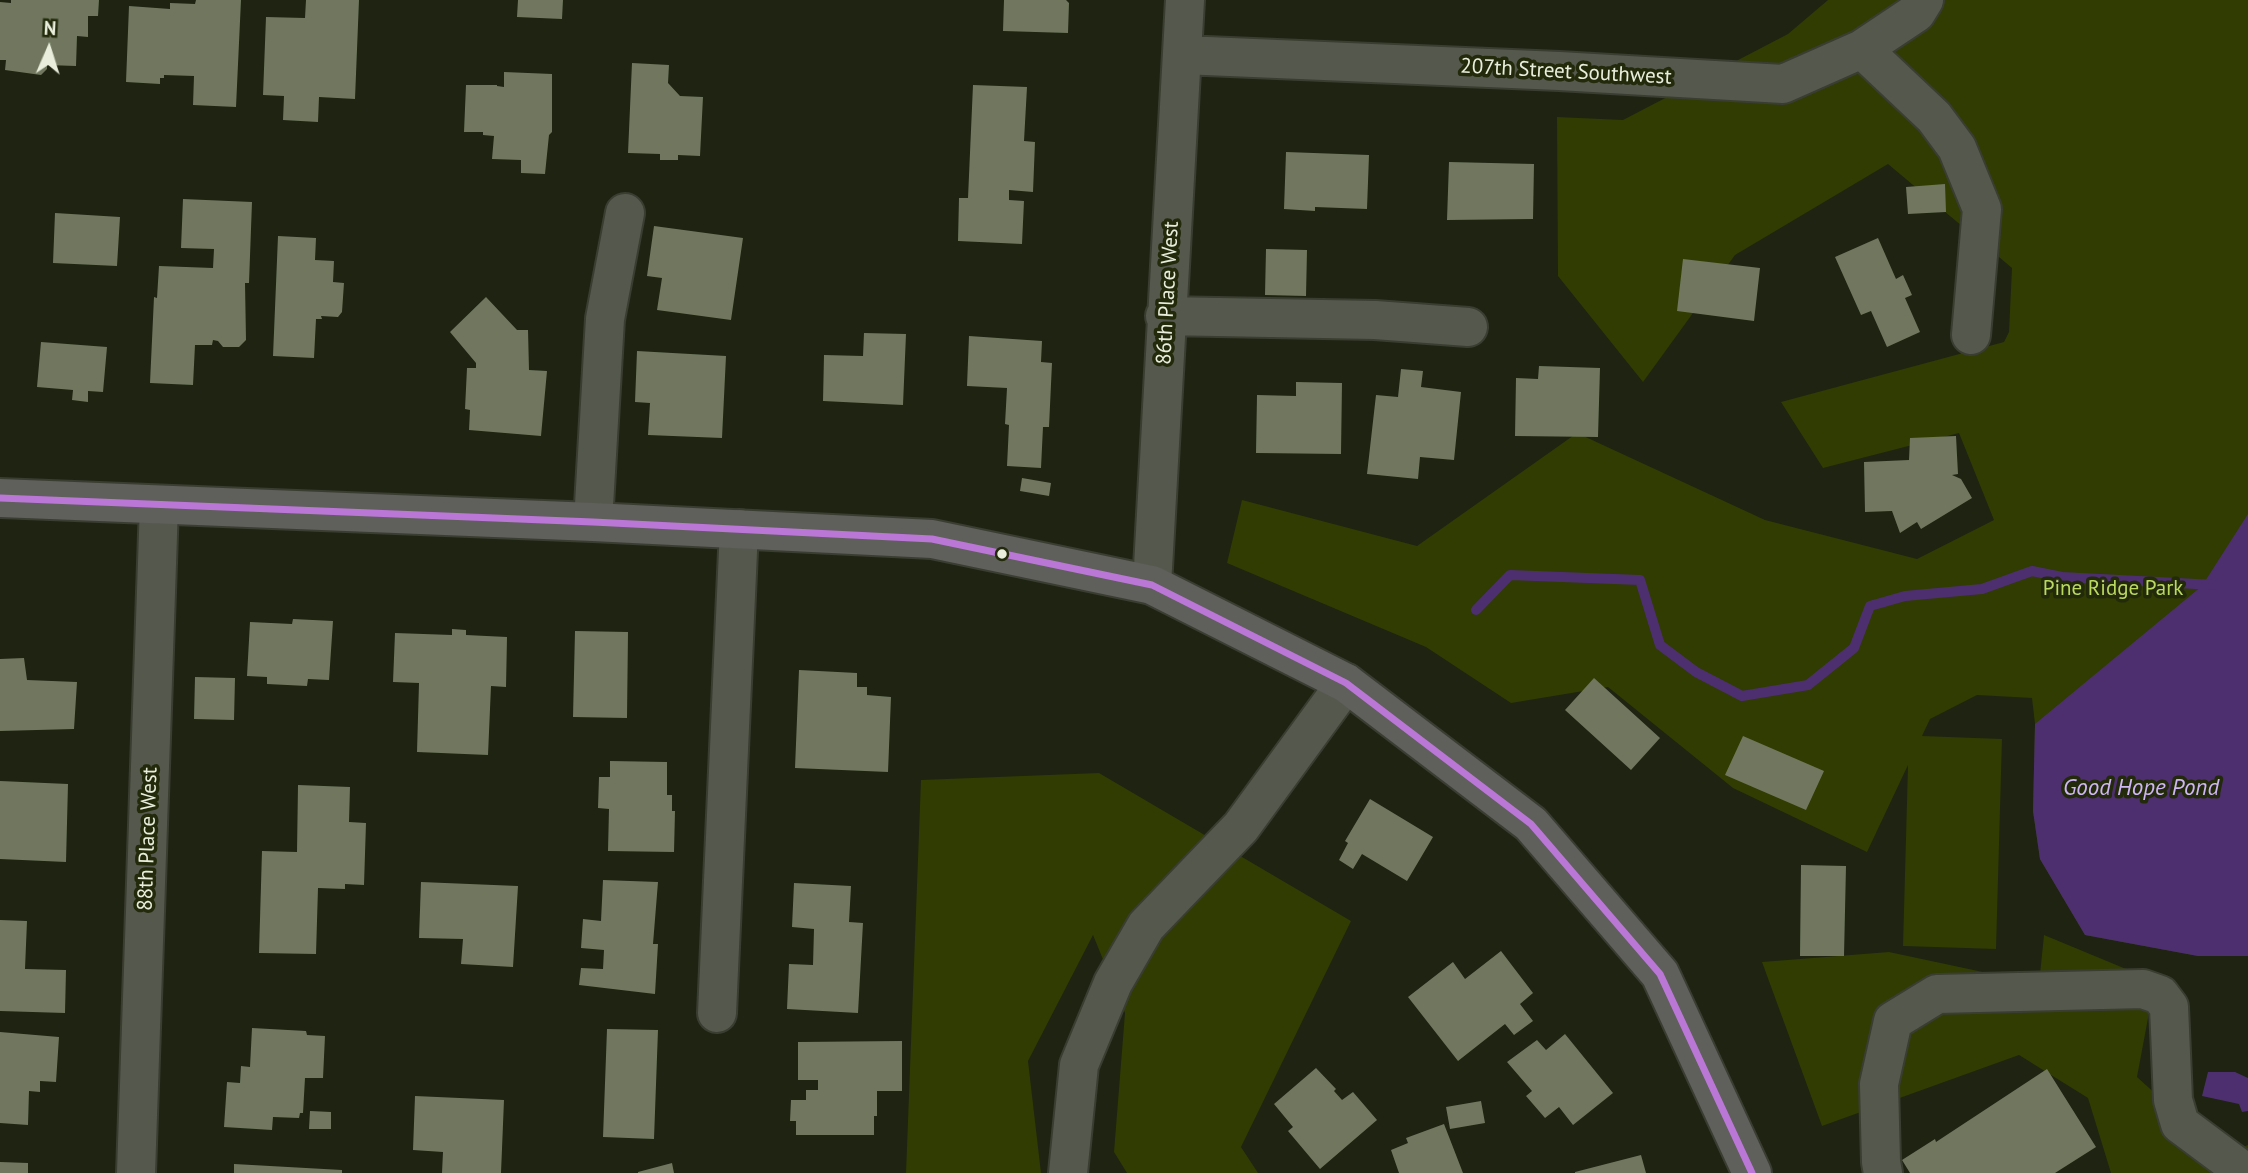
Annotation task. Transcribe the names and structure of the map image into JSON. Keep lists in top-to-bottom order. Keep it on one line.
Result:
{"streets":{"street":["207th Street Southwest","86th Place West","88th Place West"]},"crossings":[["207th Street Southwest","86th Place West"]],"water":["Good Hope Pond"],"parks":["Pine Ridge Park"],"north":"top"}
